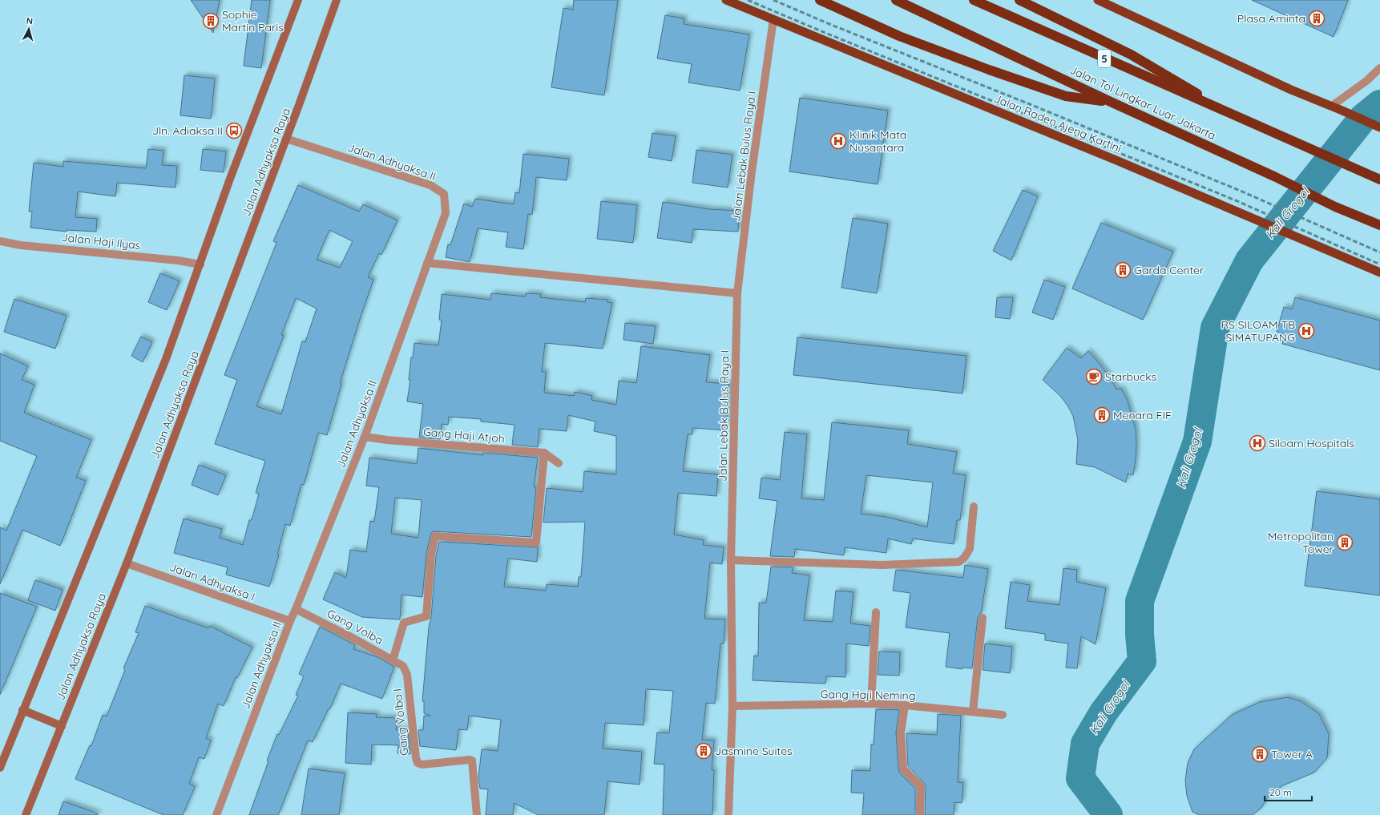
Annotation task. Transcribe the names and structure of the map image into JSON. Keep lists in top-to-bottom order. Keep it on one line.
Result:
{"streets":{"highway":["5","Jalan Tol Lingkar Luar Jakarta","Jalan Raden Ajeng Kartini"],"main road":["Jalan Adhyaksa Raya"],"street":["Jalan Lebak Bulus Raya I","Jalan Adhyaksa II","Jalan Haji Ilyas","Gang Haji Atjoh","Jalan Adhyaksa I","Gang Volba","Gang Haji Neming","Gang Volba I"]},"crossings":[["Jalan Raden Ajeng Kartini","Jalan Lebak Bulus Raya I"],["Jalan Lebak Bulus Raya I","Gang Haji Neming"],["Jalan Adhyaksa Raya","Jalan Adhyaksa II"],["Jalan Adhyaksa Raya","Jalan Adhyaksa I"],["Jalan Adhyaksa II","Gang Haji Atjoh"],["Jalan Adhyaksa II","Jalan Adhyaksa I"],["Jalan Adhyaksa II","Gang Volba"],["Gang Volba","Gang Volba I"]],"water":["Kali Grogol"],"places":{"building":["Plasa Aminta","Sophie Martin Paris","Garda Center","Menara FIF","Metropolitan Tower","Jasmine Suites","Tower A"],"bus stop":["Jln. Adiaksa II"],"hospital":["Klinik Mata Nusantara","RS SILOAM TB SIMATUPANG","Siloam Hospitals"],"cafe":["Starbucks"]},"scale_bar":"20 m","north":"top"}
